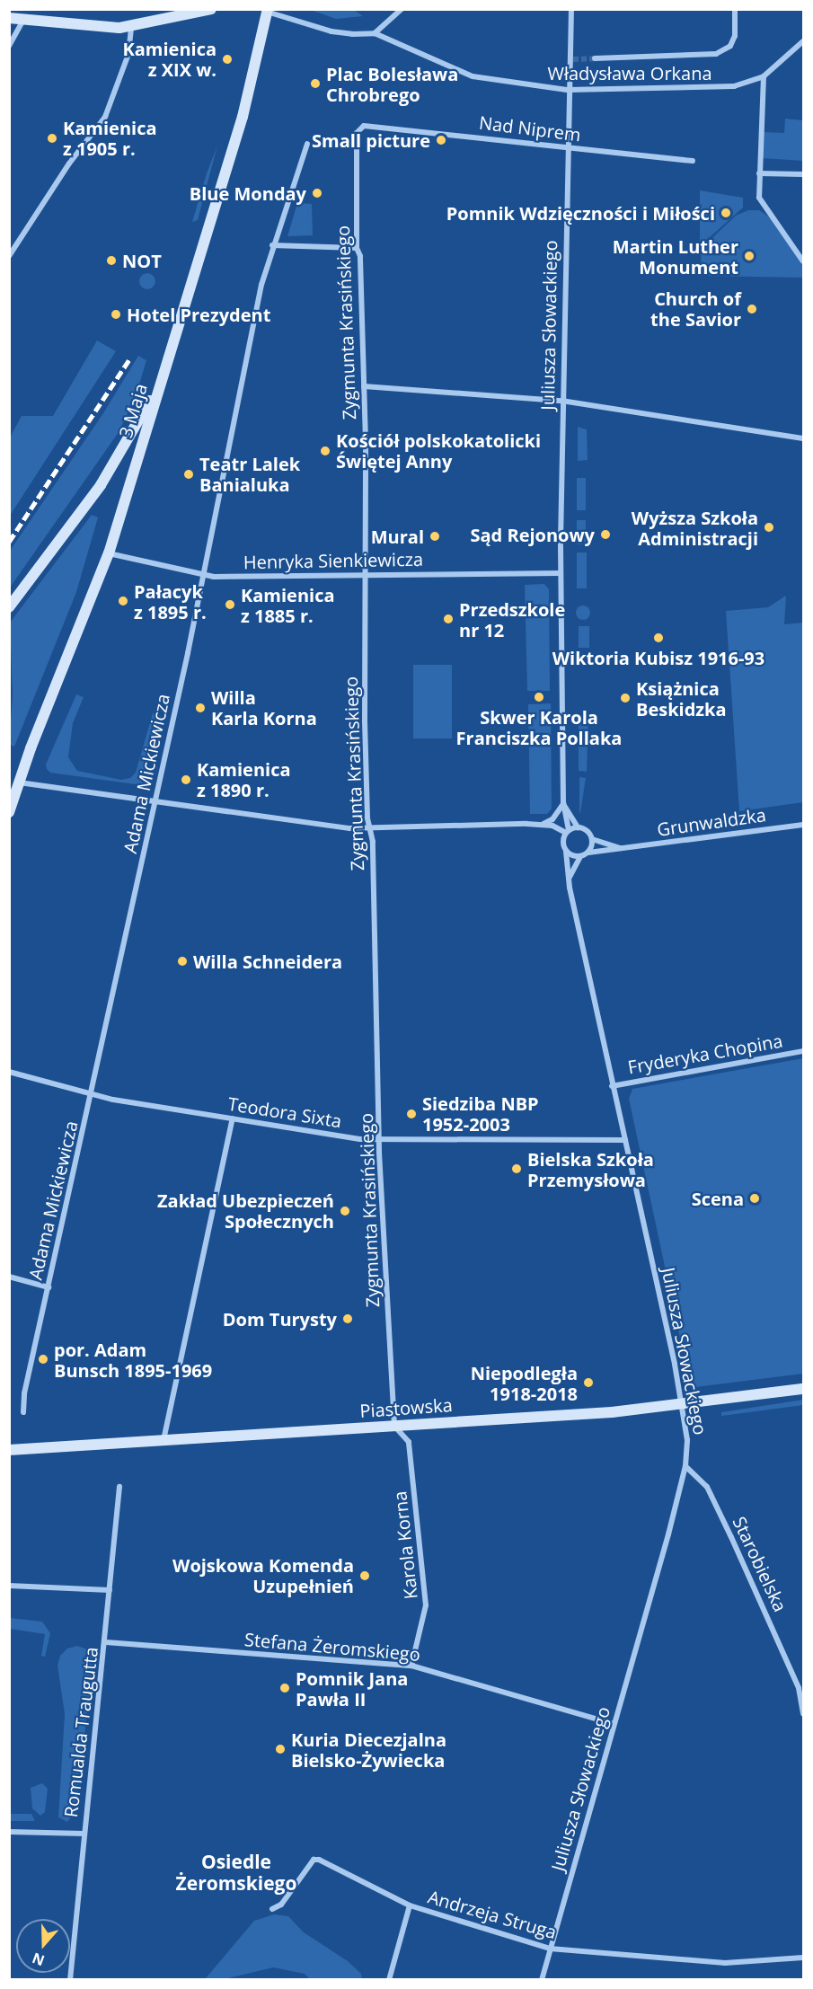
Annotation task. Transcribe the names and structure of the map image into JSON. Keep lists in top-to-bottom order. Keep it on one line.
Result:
{"streets":{"street":["Władysława Orkana","Nad Niprem","Zygmunta Krasińskiego","Juliusza Słowackiego","3 Maja","Henryka Sienkiewicza","Adama Mickiewicza","Grunwaldzka","Fryderyka Chopina","Teodora Sixta","Piastowska","Karola Korna","Starobielska","Stefana Żeromskiego","Romualda Traugutta","Andrzeja Struga"]},"crossings":[["Władysława Orkana","Juliusza Słowackiego"],["Nad Niprem","Zygmunta Krasińskiego"],["Nad Niprem","Juliusza Słowackiego"],["Zygmunta Krasińskiego","Henryka Sienkiewicza"],["Zygmunta Krasińskiego","Teodora Sixta"],["Zygmunta Krasińskiego","Piastowska"],["Zygmunta Krasińskiego","Karola Korna"],["Juliusza Słowackiego","Henryka Sienkiewicza"],["Juliusza Słowackiego","Grunwaldzka"],["Juliusza Słowackiego","Fryderyka Chopina"],["Juliusza Słowackiego","Teodora Sixta"],["Juliusza Słowackiego","Piastowska"],["Juliusza Słowackiego","Starobielska"],["Juliusza Słowackiego","Stefana Żeromskiego"],["Juliusza Słowackiego","Andrzeja Struga"],["3 Maja","Henryka Sienkiewicza"],["Henryka Sienkiewicza","Adama Mickiewicza"],["Adama Mickiewicza","Teodora Sixta"],["Piastowska","Karola Korna"],["Karola Korna","Stefana Żeromskiego"],["Stefana Żeromskiego","Romualda Traugutta"]],"districts":["Osiedle Żeromskiego"],"places":["Kamienica z XIX w.","Plac Bolesława Chrobrego","Kamienica z 1905 r.","Small picture","Blue Monday","Pomnik Wdzięczności i Miłości","Martin Luther Monument","NOT","Church of the Savior","Hotel Prezydent","Kościół polskokatolicki Świętej Anny","Teatr Lalek Banialuka","Wyższa Szkoła Administracji","Sąd Rejonowy","Mural","Pałacyk z 1895 r.","Kamienica z 1885 r.","Przedszkole nr 12","Wiktoria Kubisz 1916-93","Skwer Karola Franciszka Pollaka","Książnica Beskidzka","Willa Karla Korna","Kamienica z 1890 r.","Willa Schneidera","Siedziba NBP 1952-2003","Bielska Szkoła Przemysłowa","Scena","Zakład Ubezpieczeń Społecznych","Dom Turysty","por. Adam Bunsch 1895-1969","Niepodległa 1918-2018","Wojskowa Komenda Uzupełnień","Pomnik Jana Pawła II","Kuria Diecezjalna Bielsko-Żywiecka"],"north":"bottom"}
